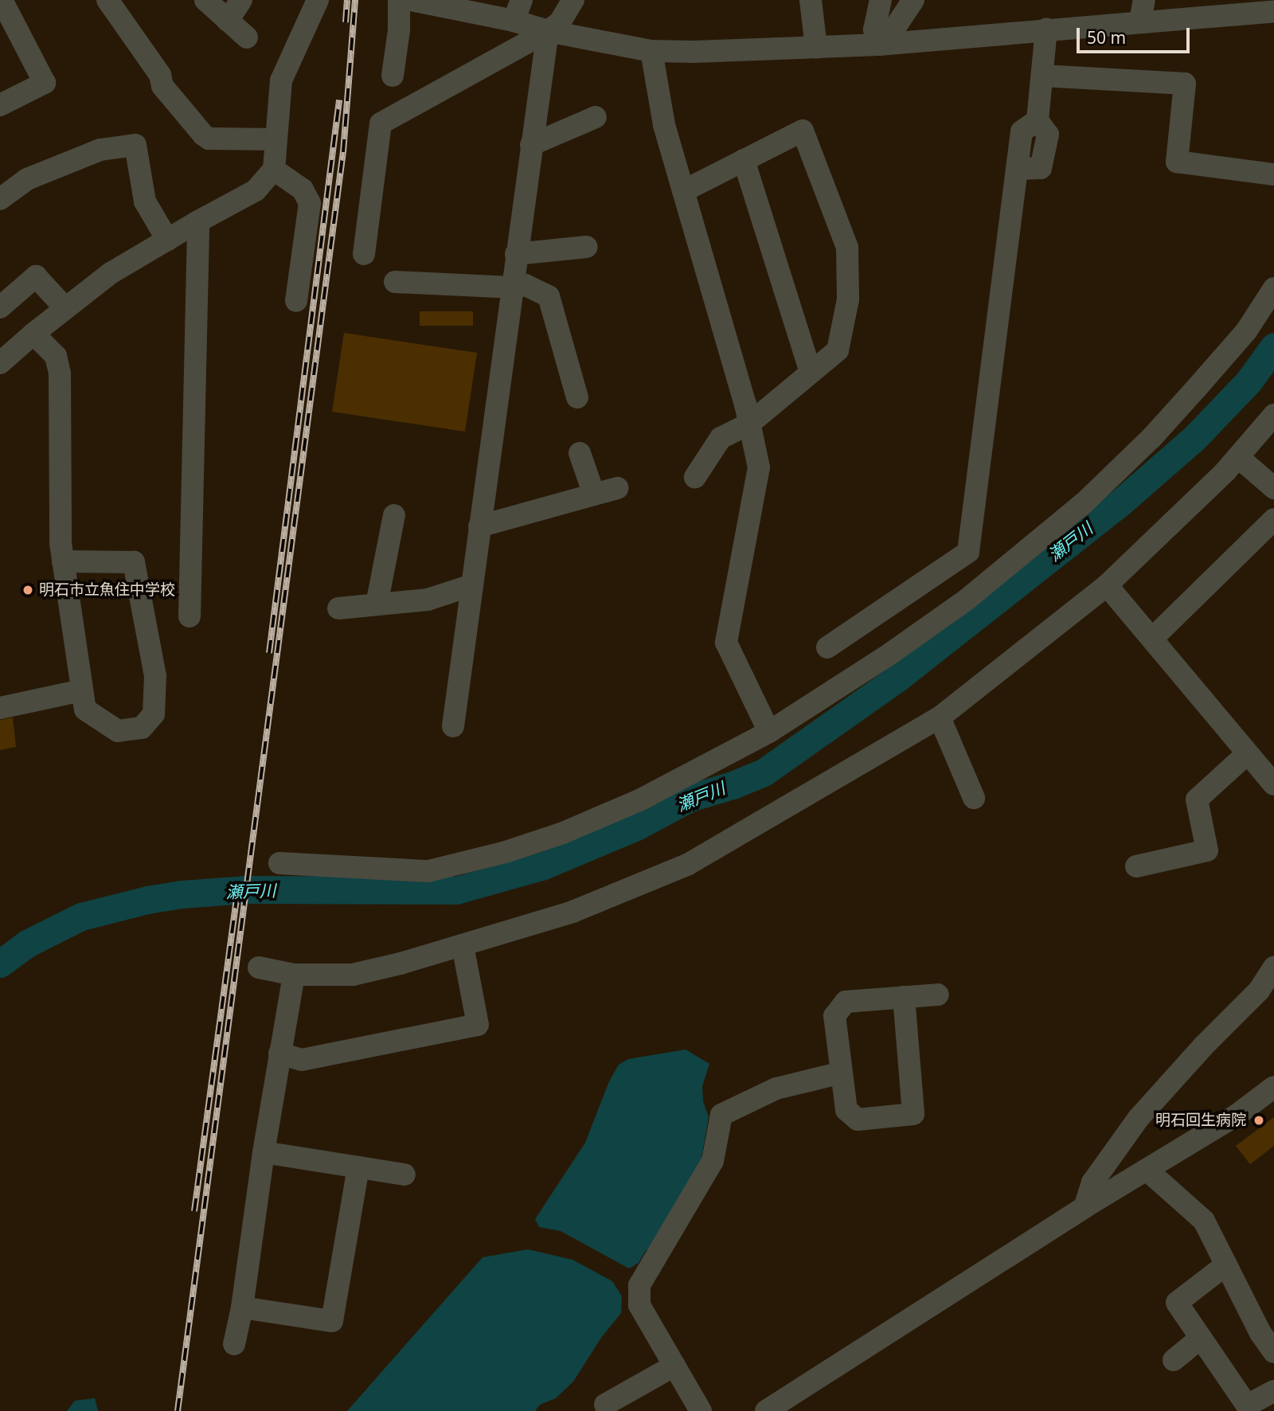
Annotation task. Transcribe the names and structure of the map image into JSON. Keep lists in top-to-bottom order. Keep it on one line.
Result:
{"water":["瀬戸川"],"places":["明石市立魚住中学校","明石回生病院"],"scale_bar":"50 m"}
